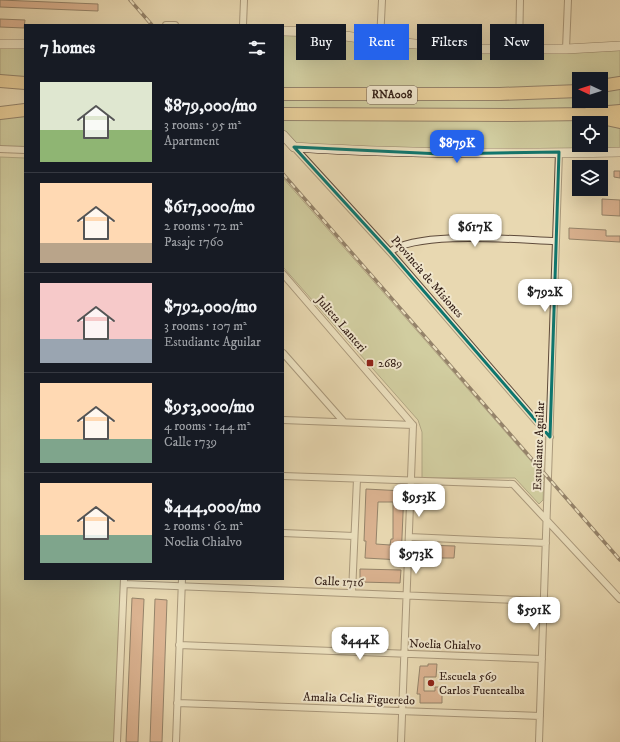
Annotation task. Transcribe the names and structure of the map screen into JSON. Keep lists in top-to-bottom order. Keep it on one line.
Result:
{"streets":{"highway":["RNA008"],"main road":["Provincia de Misiones"],"street":["Julieta Lanteri","Estudiante Aguilar","Calle 1716","Noelia Chialvo","Amalia Celia Figueredo"]},"crossings":[["Provincia de Misiones","Estudiante Aguilar"],["Estudiante Aguilar","Calle 1716"],["Estudiante Aguilar","Noelia Chialvo"],["Estudiante Aguilar","Amalia Celia Figueredo"]],"places":{"transit":["2689"],"other":["Escuela 569 Carlos Fuentealba"]},"north":"left","page":{"chip":["Buy","Rent","Filters","New"],"heading":"7 homes","list":[{"name":"$879,000/mo","note":"3 rooms · 95 m² · Apartment"},{"name":"$617,000/mo","note":"2 rooms · 72 m² · Pasaje 1760"},{"name":"$792,000/mo","note":"3 rooms · 107 m² · Estudiante Aguilar"},{"name":"$953,000/mo","note":"4 rooms · 144 m² · Calle 1739"},{"name":"$444,000/mo","note":"2 rooms · 62 m² · Noelia Chialvo"}],"price":["$879K","$617K","$792K","$953K","$973K","$591K","$444K"]}}
